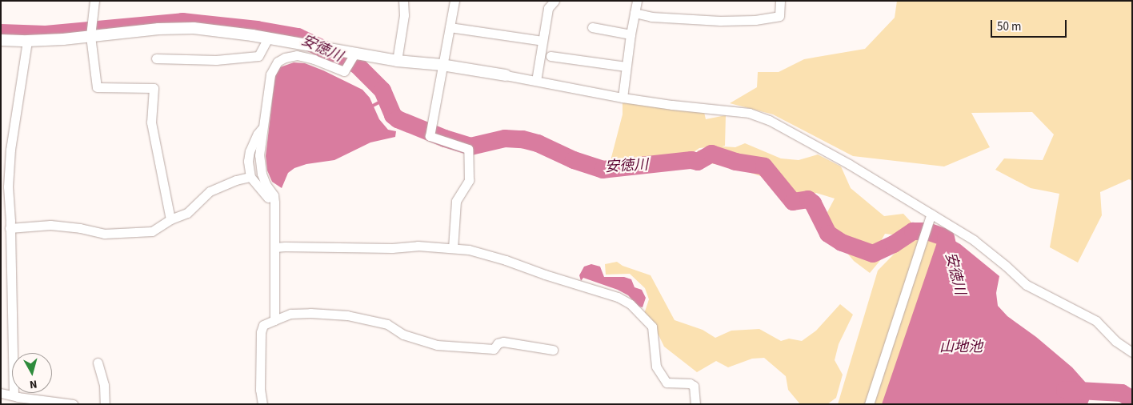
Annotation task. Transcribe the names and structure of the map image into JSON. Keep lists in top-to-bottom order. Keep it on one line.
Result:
{"water":["安徳川","山地池"],"scale_bar":"50 m","north":"bottom"}
